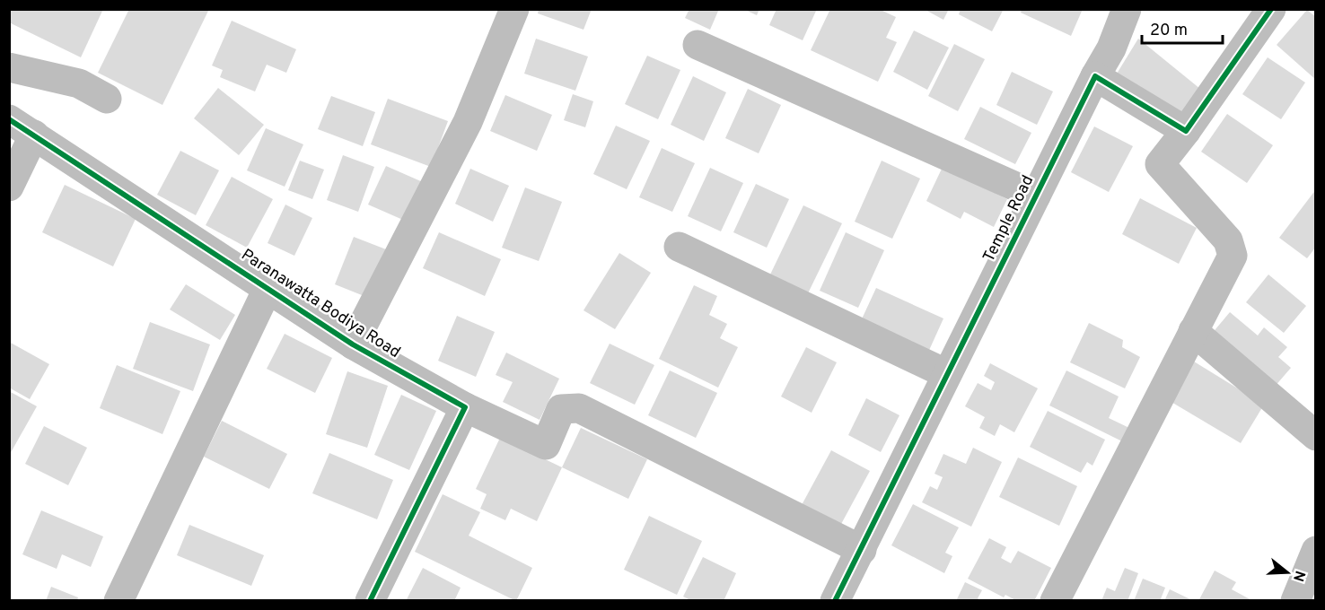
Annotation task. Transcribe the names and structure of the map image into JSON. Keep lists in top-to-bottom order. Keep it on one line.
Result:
{"streets":{"street":["Temple Road","Paranawatta Bodiya Road"]},"crossings":[["Temple Road","Paranawatta Bodiya Road"]],"scale_bar":"20 m","north":"right"}
